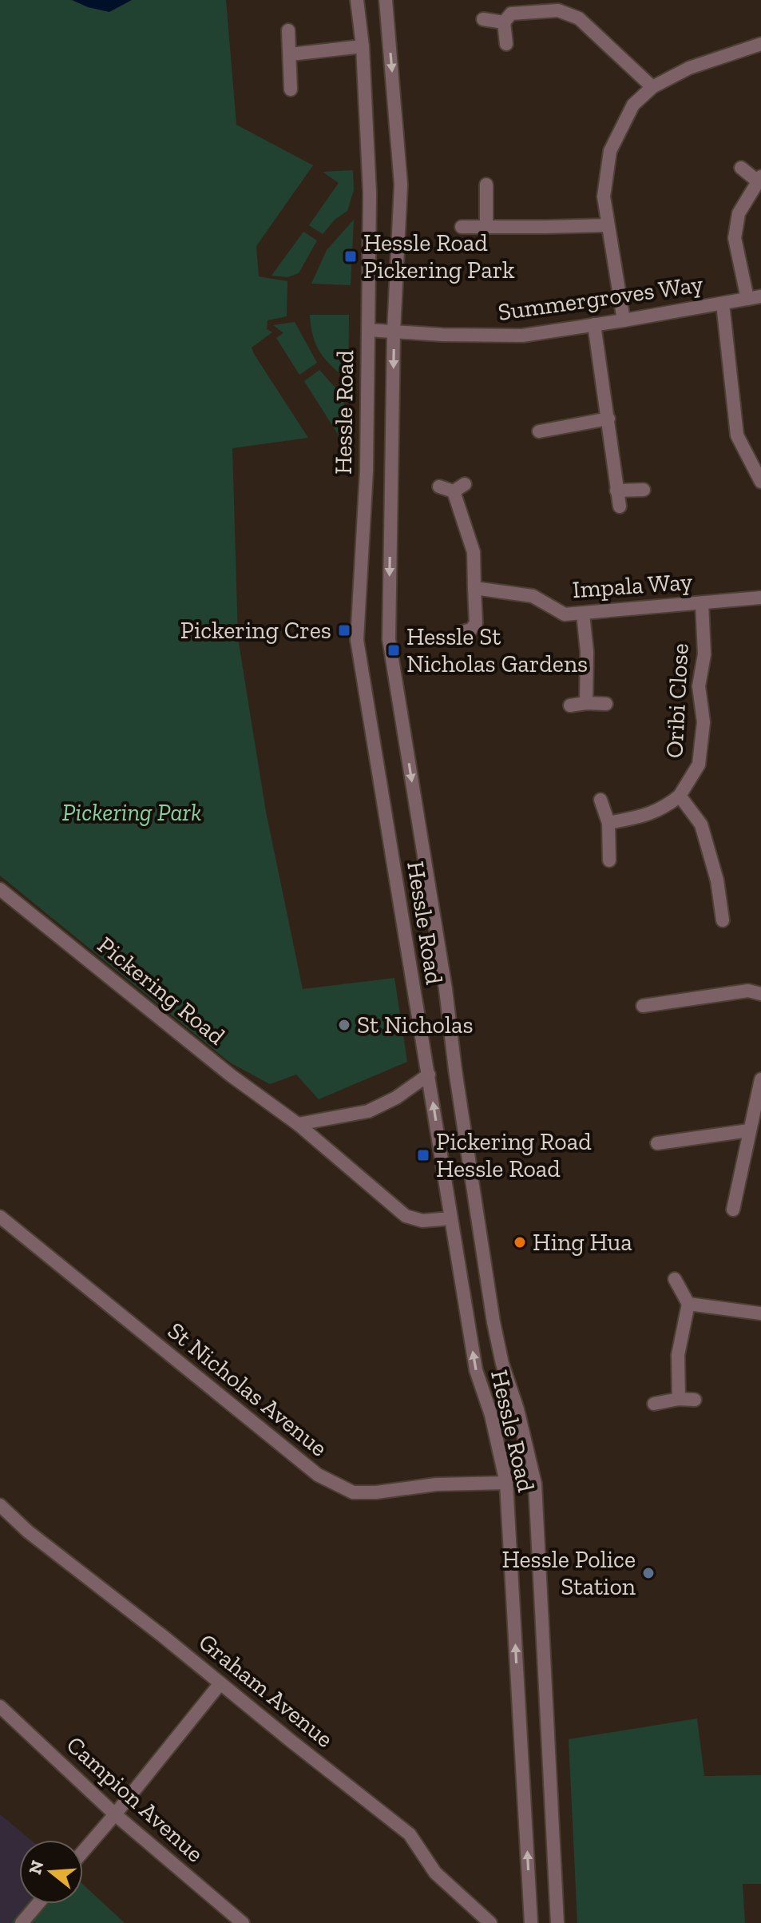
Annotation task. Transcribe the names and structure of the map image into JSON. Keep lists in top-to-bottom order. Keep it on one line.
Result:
{"streets":{"street":["Summergroves Way","Hessle Road","Impala Way","Oribi Close","Pickering Road","St Nicholas Avenue","Graham Avenue","Campion Avenue"]},"crossings":[["Summergroves Way","Hessle Road"],["Hessle Road","Pickering Road"],["Hessle Road","St Nicholas Avenue"],["Impala Way","Oribi Close"]],"parks":["Pickering Park"],"places":{"transit":["Hessle Road Pickering Park","Pickering Cres","Hessle St Nicholas Gardens","Pickering Road Hessle Road"],"other":["St Nicholas","Hing Hua","Hessle Police Station"]},"north":"left"}
